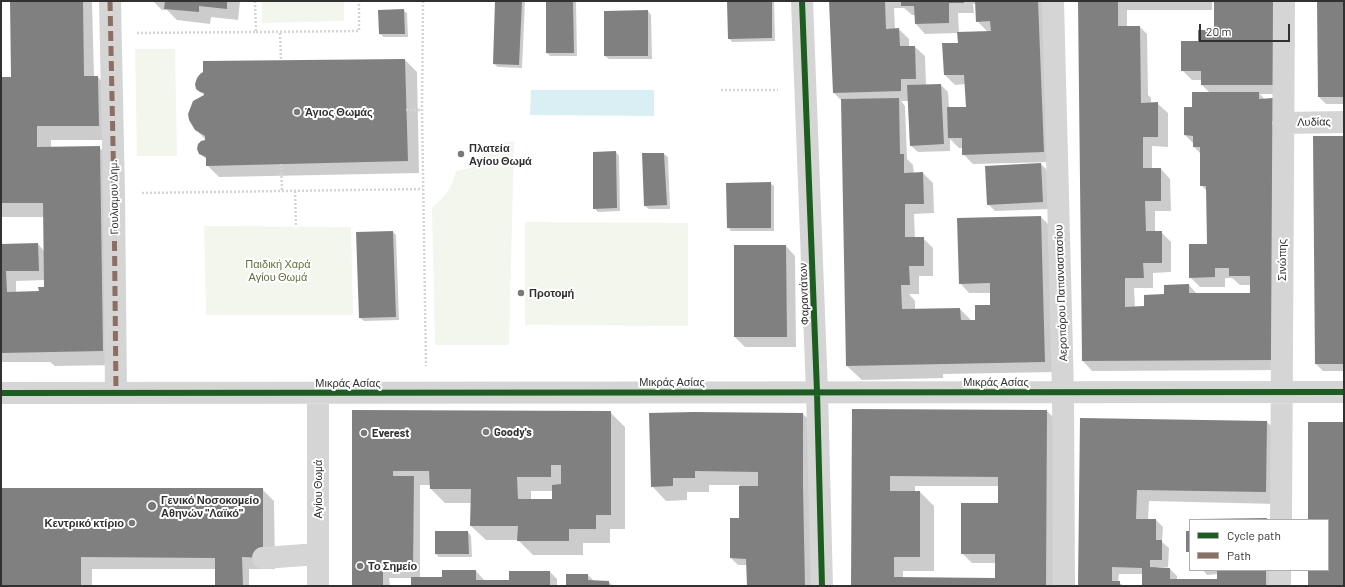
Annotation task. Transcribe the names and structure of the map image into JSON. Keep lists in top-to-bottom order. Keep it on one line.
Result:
{"streets":{"street":["Λυδίας","Γουλιαμου Δημ.","Σινώπης","Αεροπόρου Παπαναστασίου","Φαραντάτων","Μικράς Ασίας","Αγίου Θωμά"]},"crossings":[["Λυδίας","Σινώπης"],["Γουλιαμου Δημ.","Μικράς Ασίας"],["Σινώπης","Μικράς Ασίας"],["Αεροπόρου Παπαναστασίου","Μικράς Ασίας"],["Φαραντάτων","Μικράς Ασίας"],["Μικράς Ασίας","Αγίου Θωμά"]],"parks":["Παιδική Χαρά Αγίου Θωμά"],"places":["Άγιος Θωμάς","Πλατεία Αγίου Θωμά","Προτομή","Goody's","Everest","Γενικό Νοσοκομείο Αθηνών \"Λαϊκό\"","Κεντρικό κτίριο","Το Σημείο"],"legend":["Cycle path","Path"],"scale_bar":"20 m"}
